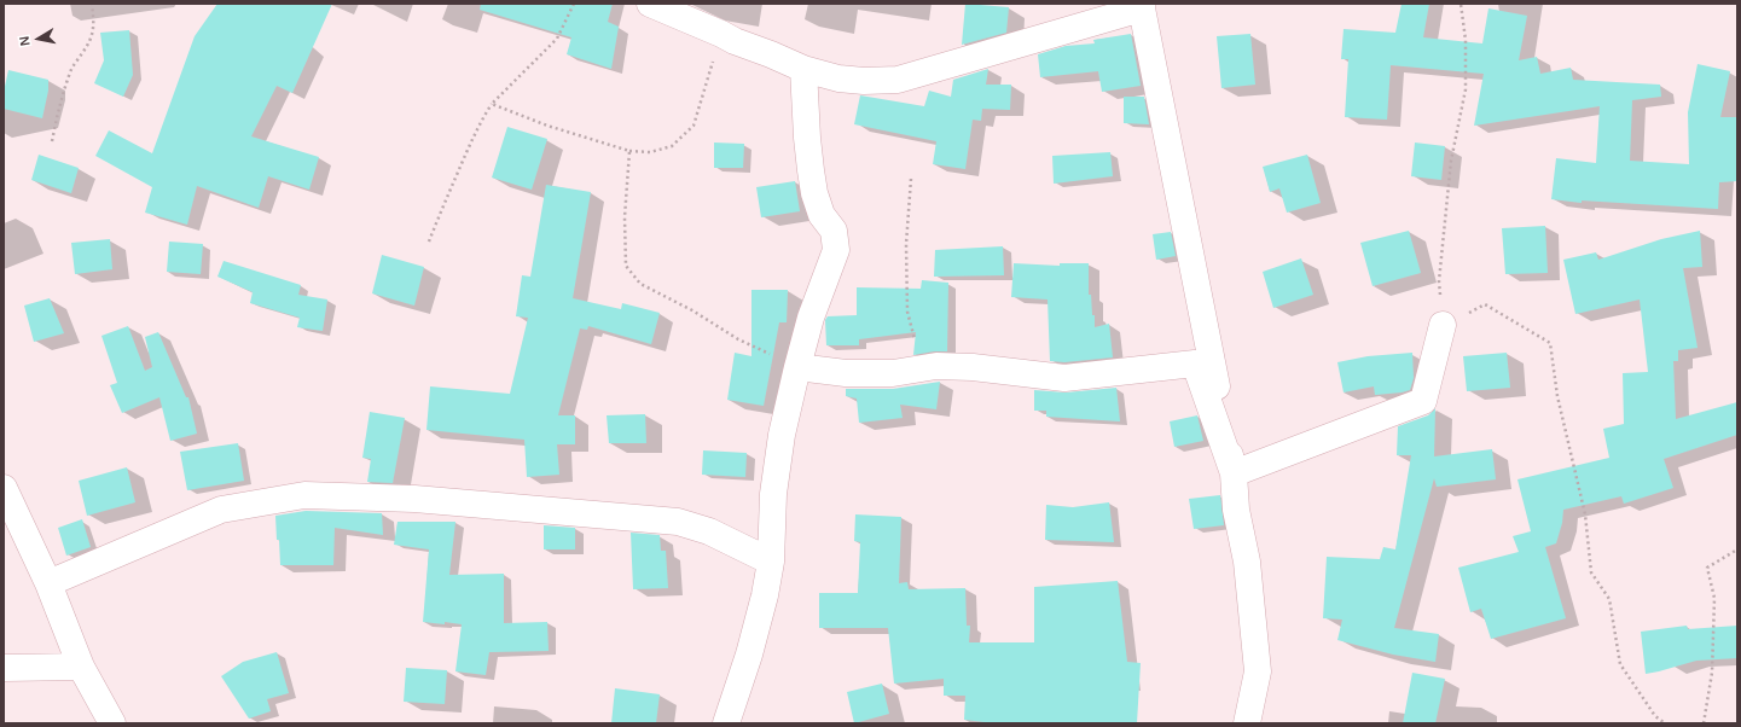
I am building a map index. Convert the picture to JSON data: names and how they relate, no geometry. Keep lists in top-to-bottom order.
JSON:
{
  "north": "left"
}
